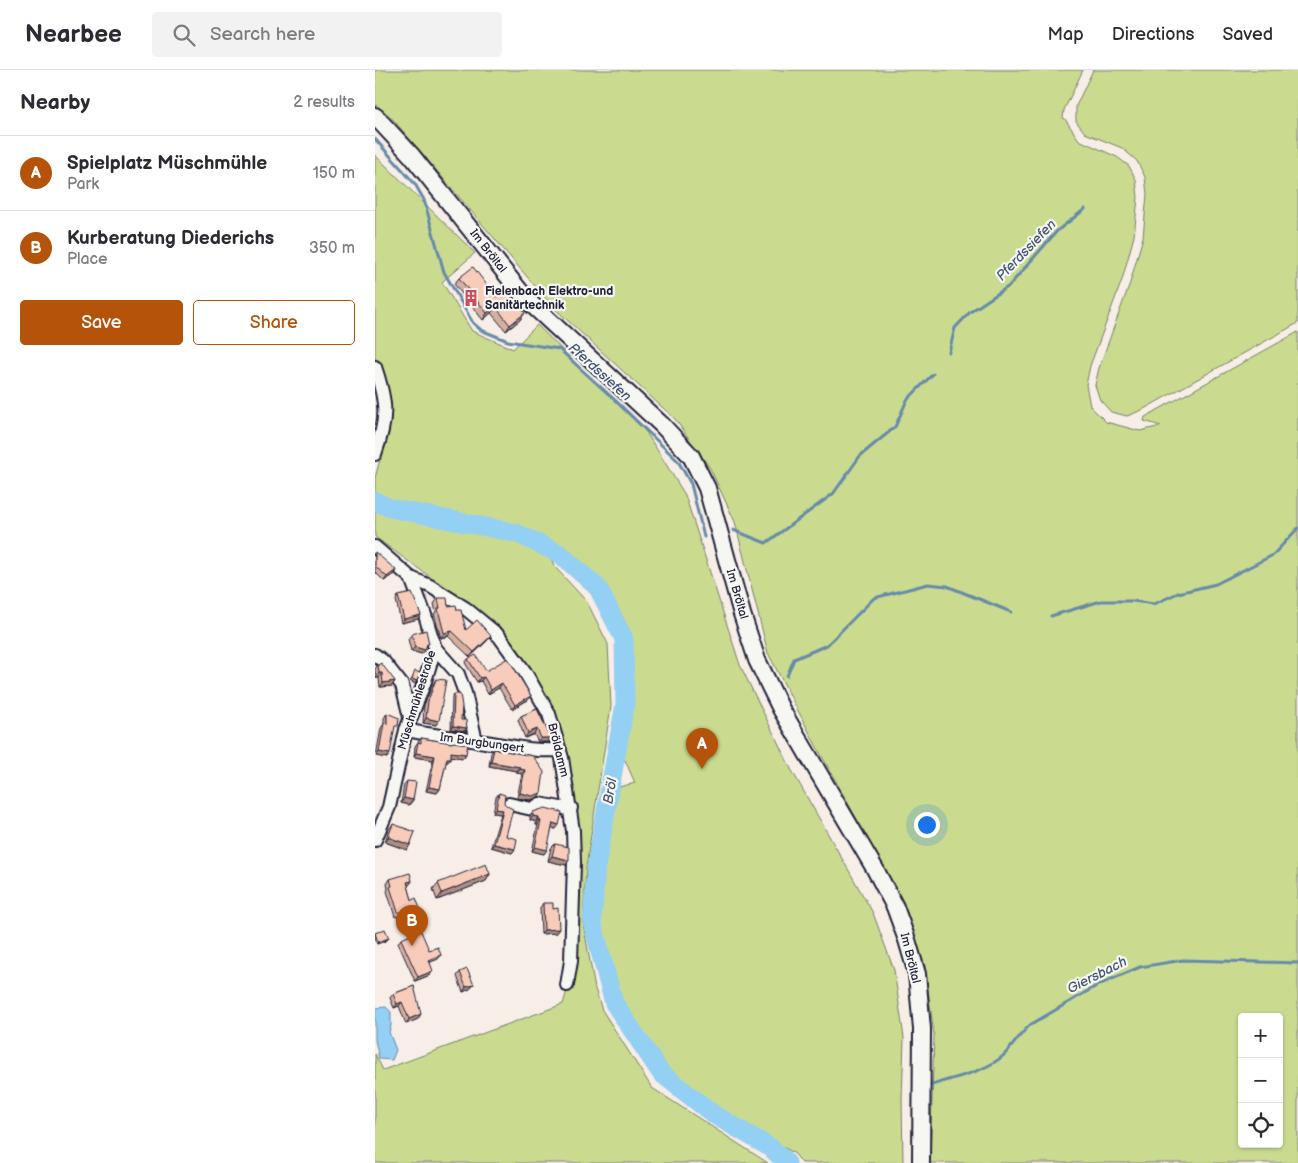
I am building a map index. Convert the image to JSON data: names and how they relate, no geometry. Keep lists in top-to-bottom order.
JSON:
{
  "streets": {
    "main road": ["Im Bröltal"],
    "street": ["Müschmühlestraße", "Im Burgbungert", "Bröldamm"]
  },
  "crossings": [
    ["Müschmühlestraße", "Im Burgbungert"],
    ["Müschmühlestraße", "Bröldamm"],
    ["Im Burgbungert", "Bröldamm"]
  ],
  "water": ["Pferdssiefen", "Bröl", "Giersbach"],
  "places": {
    "building": ["Fielenbach Elektro-und Sanitärtechnik"]
  },
  "page": {
    "header": "Nearbee",
    "search": "Search here",
    "nav": ["Map", "Directions", "Saved"],
    "heading": ["Nearby", "2 results"],
    "list": [
      {
        "mark": "A",
        "name": "Spielplatz Müschmühle",
        "note": "Park",
        "value": "150 m"
      },
      {
        "mark": "B",
        "name": "Kurberatung Diederichs",
        "note": "Place",
        "value": "350 m"
      }
    ],
    "buttons": ["Save", "Share"],
    "pins": ["A", "B"],
    "map_buttons": ["+", "−"]
  }
}
